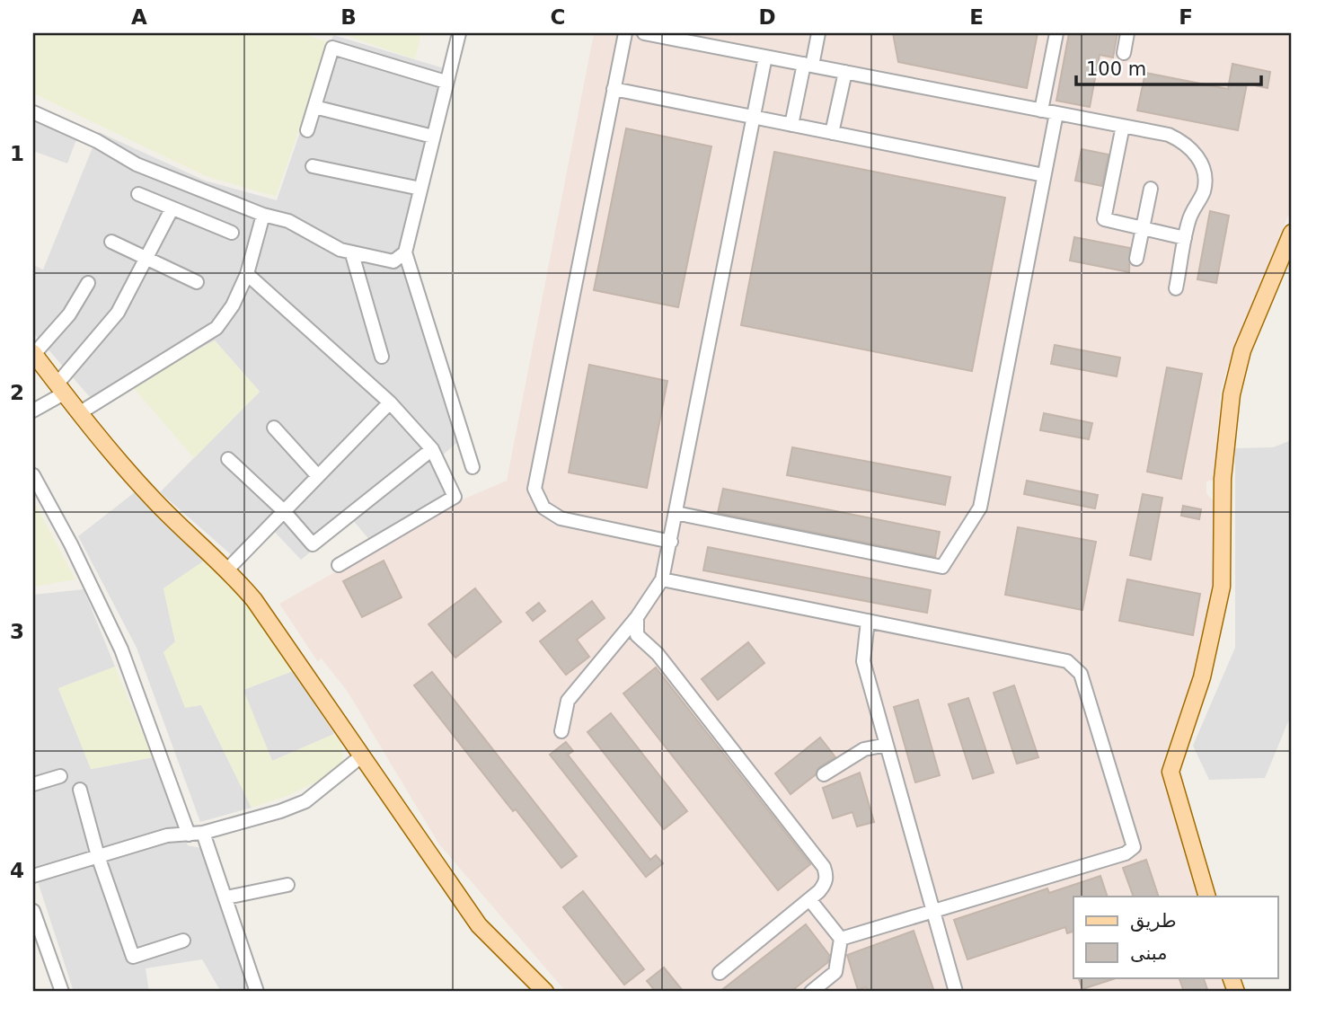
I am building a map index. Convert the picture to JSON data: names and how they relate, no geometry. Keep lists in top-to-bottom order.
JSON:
{
  "legend": ["طريق", "مبنى"],
  "scale_bar": "100 m",
  "grid": {
    "columns": [
      "A",
      "B",
      "C",
      "D",
      "E",
      "F"
    ],
    "rows": [
      "1",
      "2",
      "3",
      "4"
    ]
  }
}
